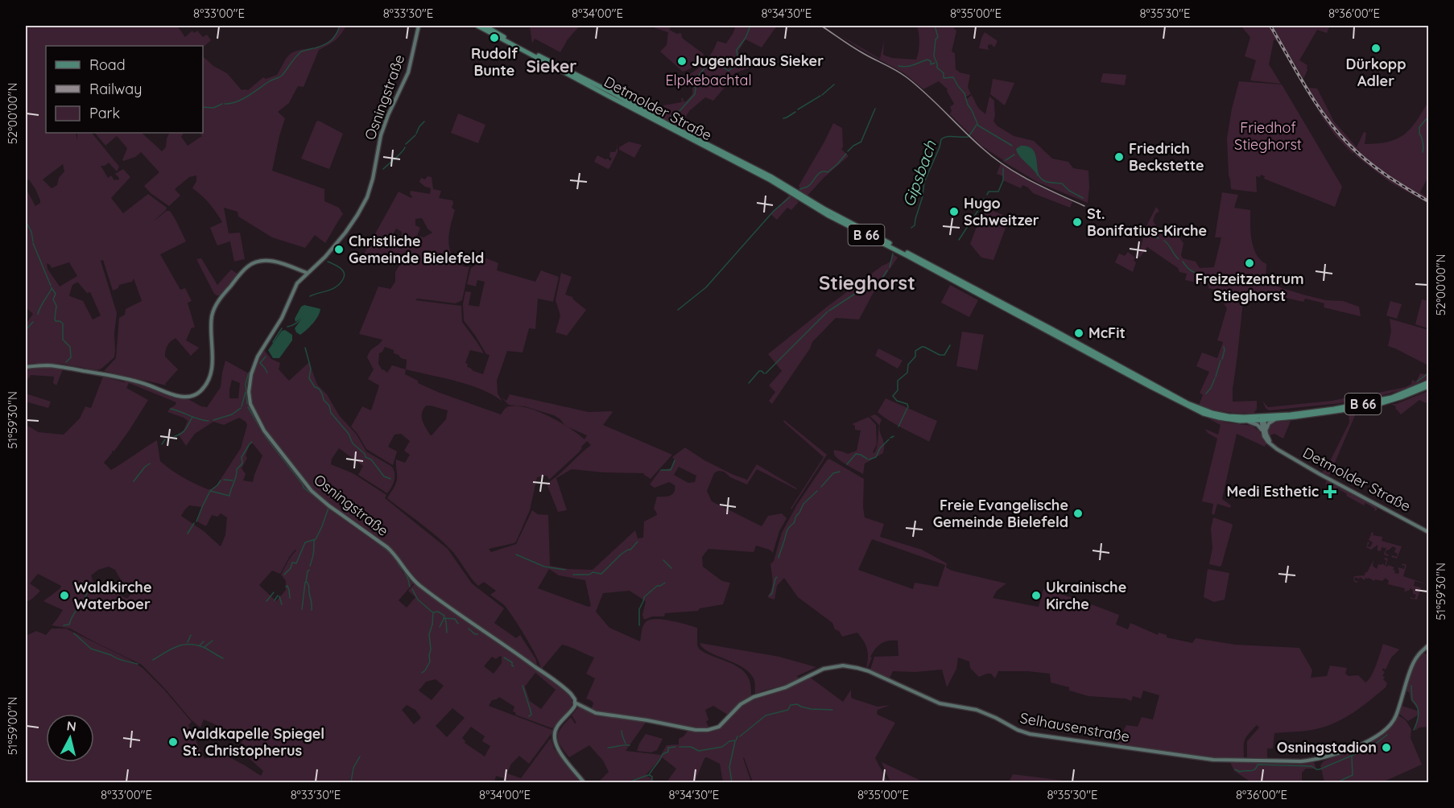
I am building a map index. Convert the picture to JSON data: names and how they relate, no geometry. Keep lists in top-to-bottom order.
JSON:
{
  "streets": {
    "main road": ["Detmolder Straße", "B 66"],
    "street": ["Osningstraße", "Selhausenstraße"]
  },
  "crossings": [
    ["Osningstraße", "Selhausenstraße"],
    ["Detmolder Straße", "B 66"]
  ],
  "districts": ["Sieker", "Stieghorst"],
  "water": ["Gipsbach"],
  "parks": ["Elpkebachtal", "Friedhof Stieghorst"],
  "places": {
    "other": [
      "Rudolf Bunte",
      "Dürkopp Adler",
      "Jugendhaus Sieker",
      "Friedrich Beckstette",
      "Hugo Schweitzer",
      "St. Bonifatius-Kirche",
      "Christliche Gemeinde Bielefeld",
      "Freizeitzentrum Stieghorst",
      "McFit",
      "Freie Evangelische Gemeinde Bielefeld",
      "Waldkirche Waterboer",
      "Ukrainische Kirche",
      "Waldkapelle Spiegel St. Christopherus",
      "Osningstadion"
    ],
    "health": ["Medi Esthetic"]
  },
  "legend": ["Road", "Railway", "Park"],
  "north": "top",
  "coordinates": [
    "8°33'00\"E",
    "8°33'30\"E",
    "8°34'00\"E",
    "8°34'30\"E",
    "8°35'00\"E",
    "8°35'30\"E",
    "8°36'00\"E",
    "52°00'00\"N",
    "51°59'30\"N",
    "51°59'00\"N"
  ]
}
